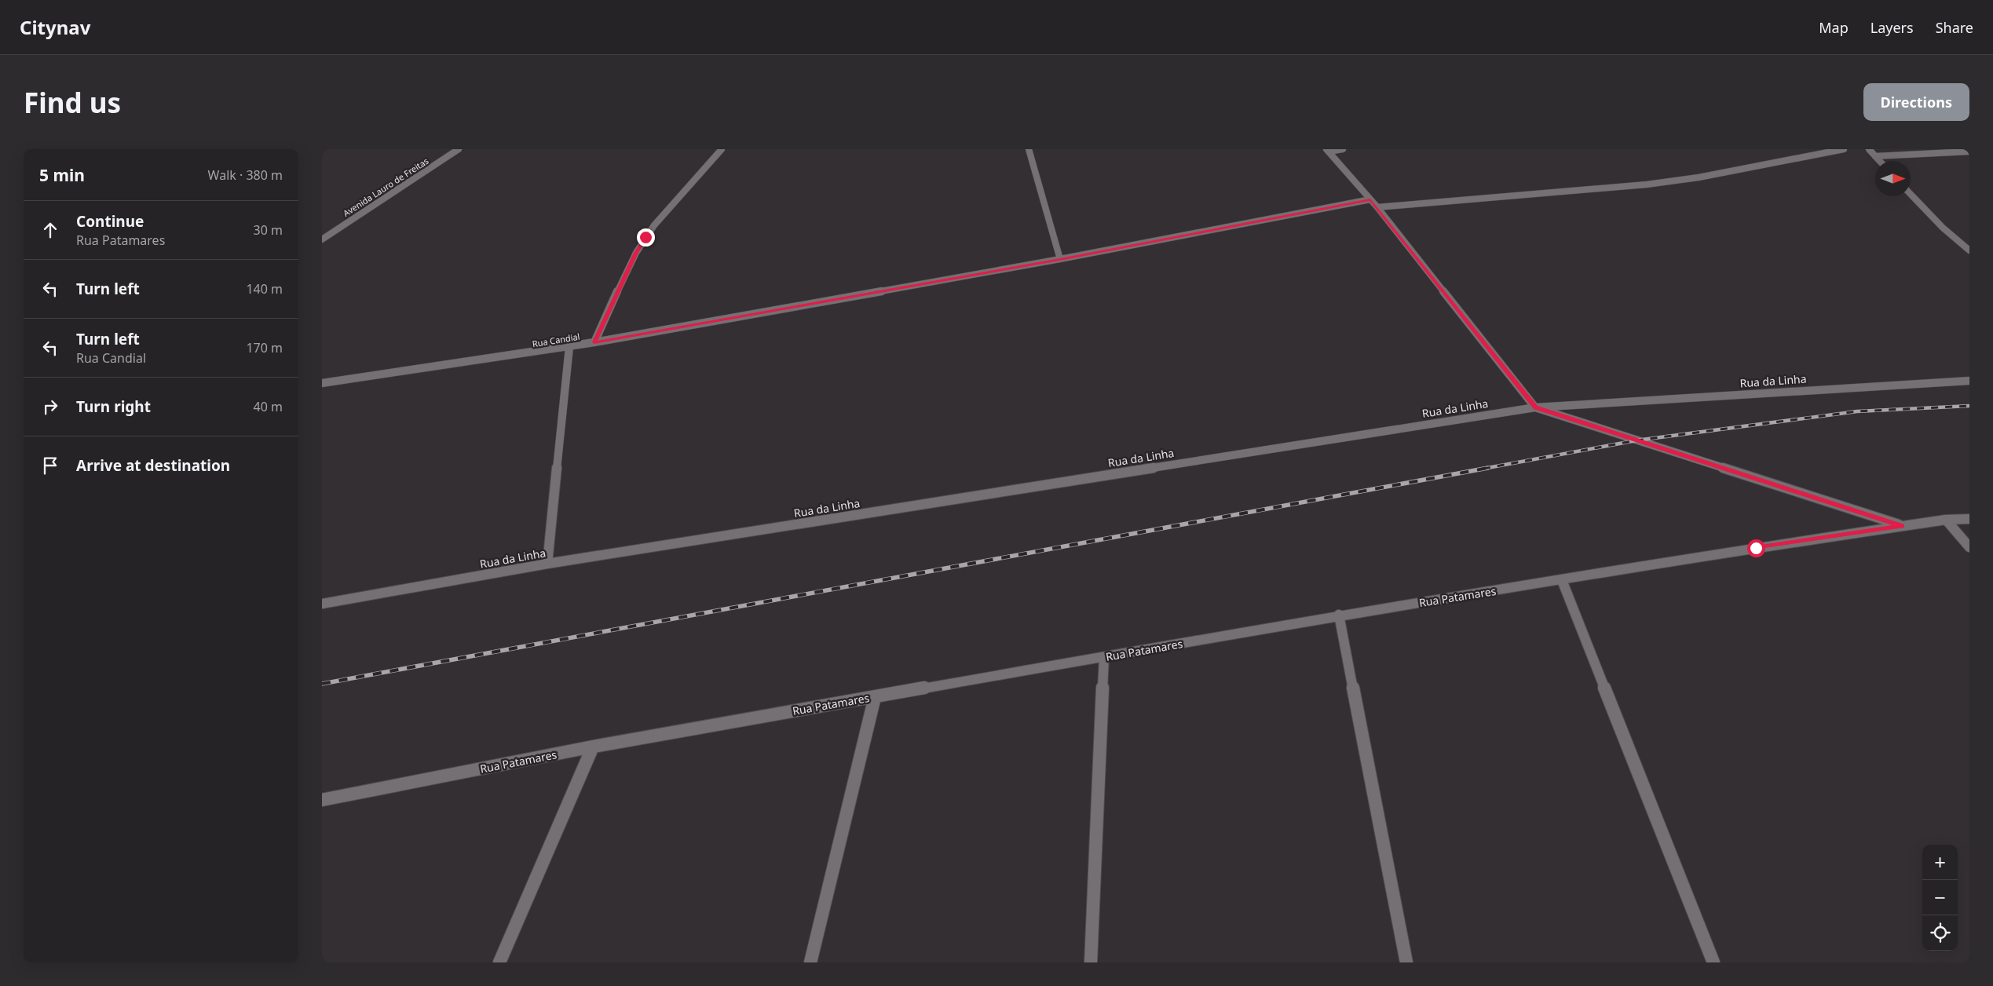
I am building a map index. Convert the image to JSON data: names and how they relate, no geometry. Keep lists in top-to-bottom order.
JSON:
{
  "streets": {
    "street": [
      "Avenida Lauro de Freitas",
      "Rua Candial",
      "Rua da Linha",
      "Rua Patamares"
    ]
  },
  "north": "right",
  "page": {
    "header": "Citynav",
    "nav": ["Map", "Layers", "Share"],
    "buttons": "Directions",
    "title": "Find us",
    "heading": ["5 min", "Walk · 380 m"],
    "list": [
      ["Continue", "Rua Patamares", "30 m"],
      ["Turn left", "140 m"],
      ["Turn left", "Rua Candial", "170 m"],
      ["Turn right", "40 m"],
      "Arrive at destination"
    ],
    "map_buttons": ["+", "−"]
  }
}
